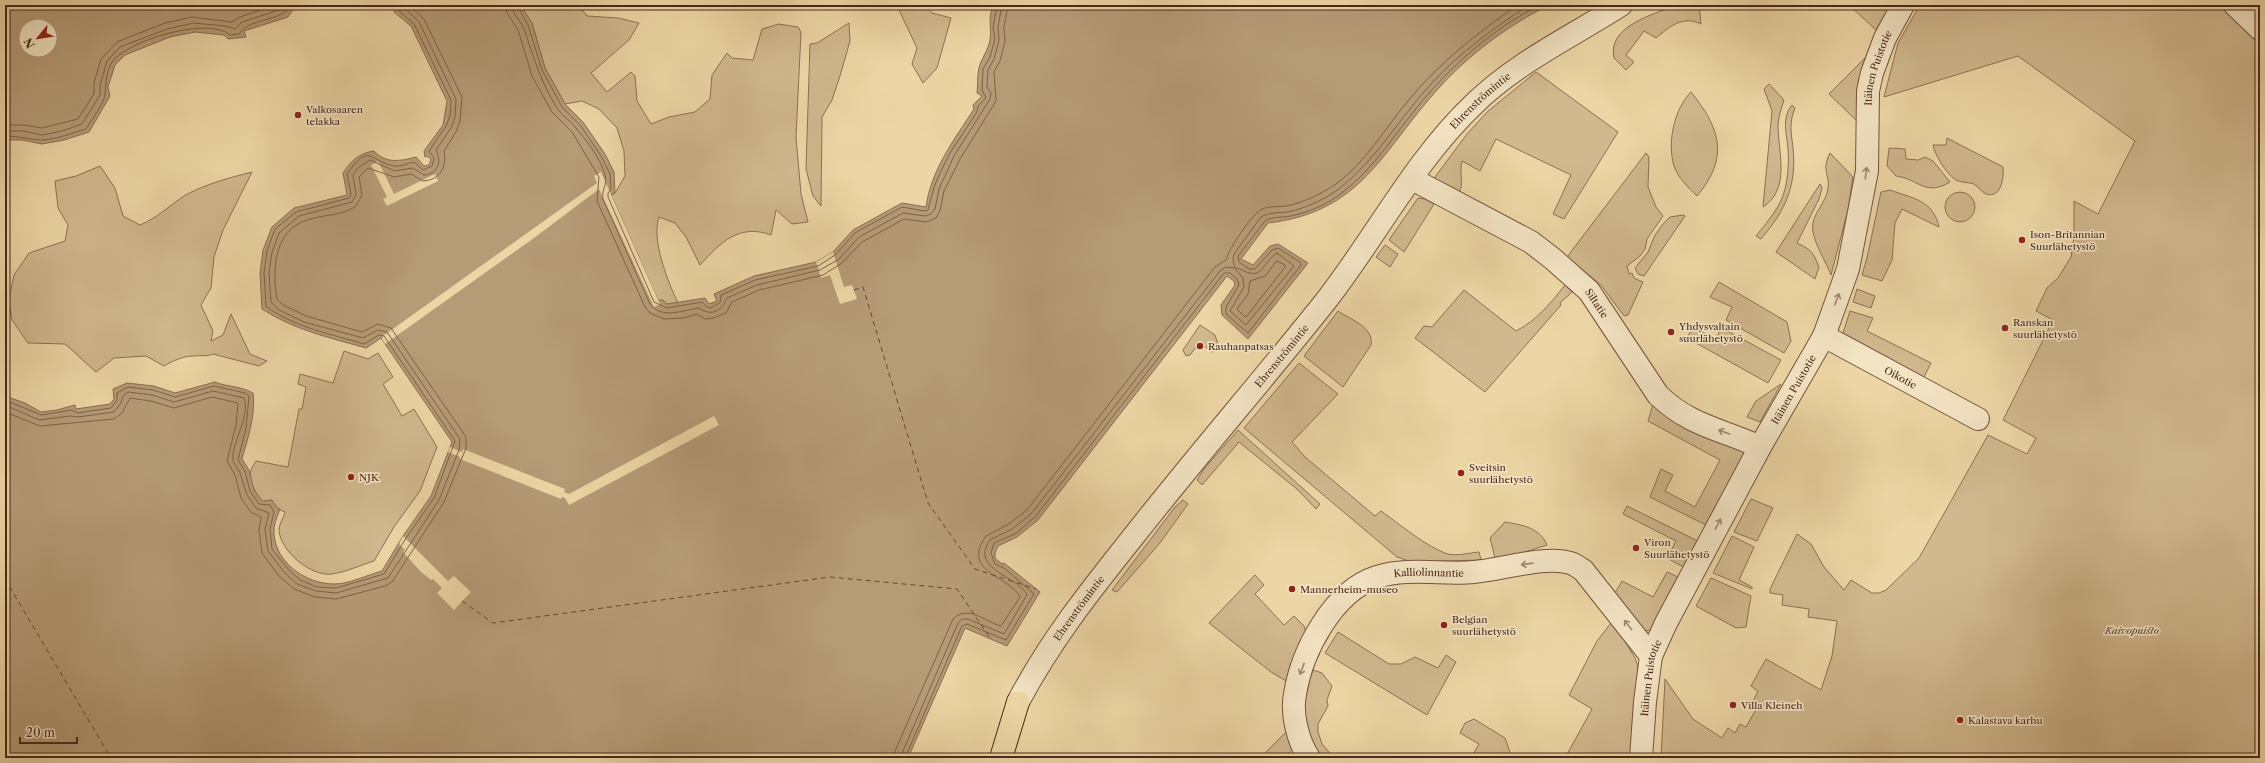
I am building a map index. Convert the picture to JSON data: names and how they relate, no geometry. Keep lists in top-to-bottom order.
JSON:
{
  "streets": {
    "main road": ["Ehrenströmintie"],
    "street": [
      "Itäinen Puistotie",
      "Siltatie",
      "Oikotie",
      "Kalliolinnantie"
    ]
  },
  "crossings": [
    ["Itäinen Puistotie", "Siltatie"],
    ["Itäinen Puistotie", "Oikotie"],
    ["Itäinen Puistotie", "Kalliolinnantie"],
    ["Ehrenströmintie", "Siltatie"]
  ],
  "one_way": ["Itäinen Puistotie", "Siltatie"],
  "parks": ["Kaivopuisto"],
  "places": [
    "Valkosaaren telakka",
    "Ison-Britannian Suurlähetystö",
    "Ranskan suurlähetystö",
    "Yhdysvaltain suurlähetystö",
    "Rauhanpatsas",
    "Sveitsin suurlähetystö",
    "NJK",
    "Viron Suurlähetystö",
    "Mannerheim-museo",
    "Belgian suurlähetystö",
    "Villa Kleineh",
    "Kalastava karhu"
  ],
  "scale_bar": "20 m",
  "north": "bottom left"
}
